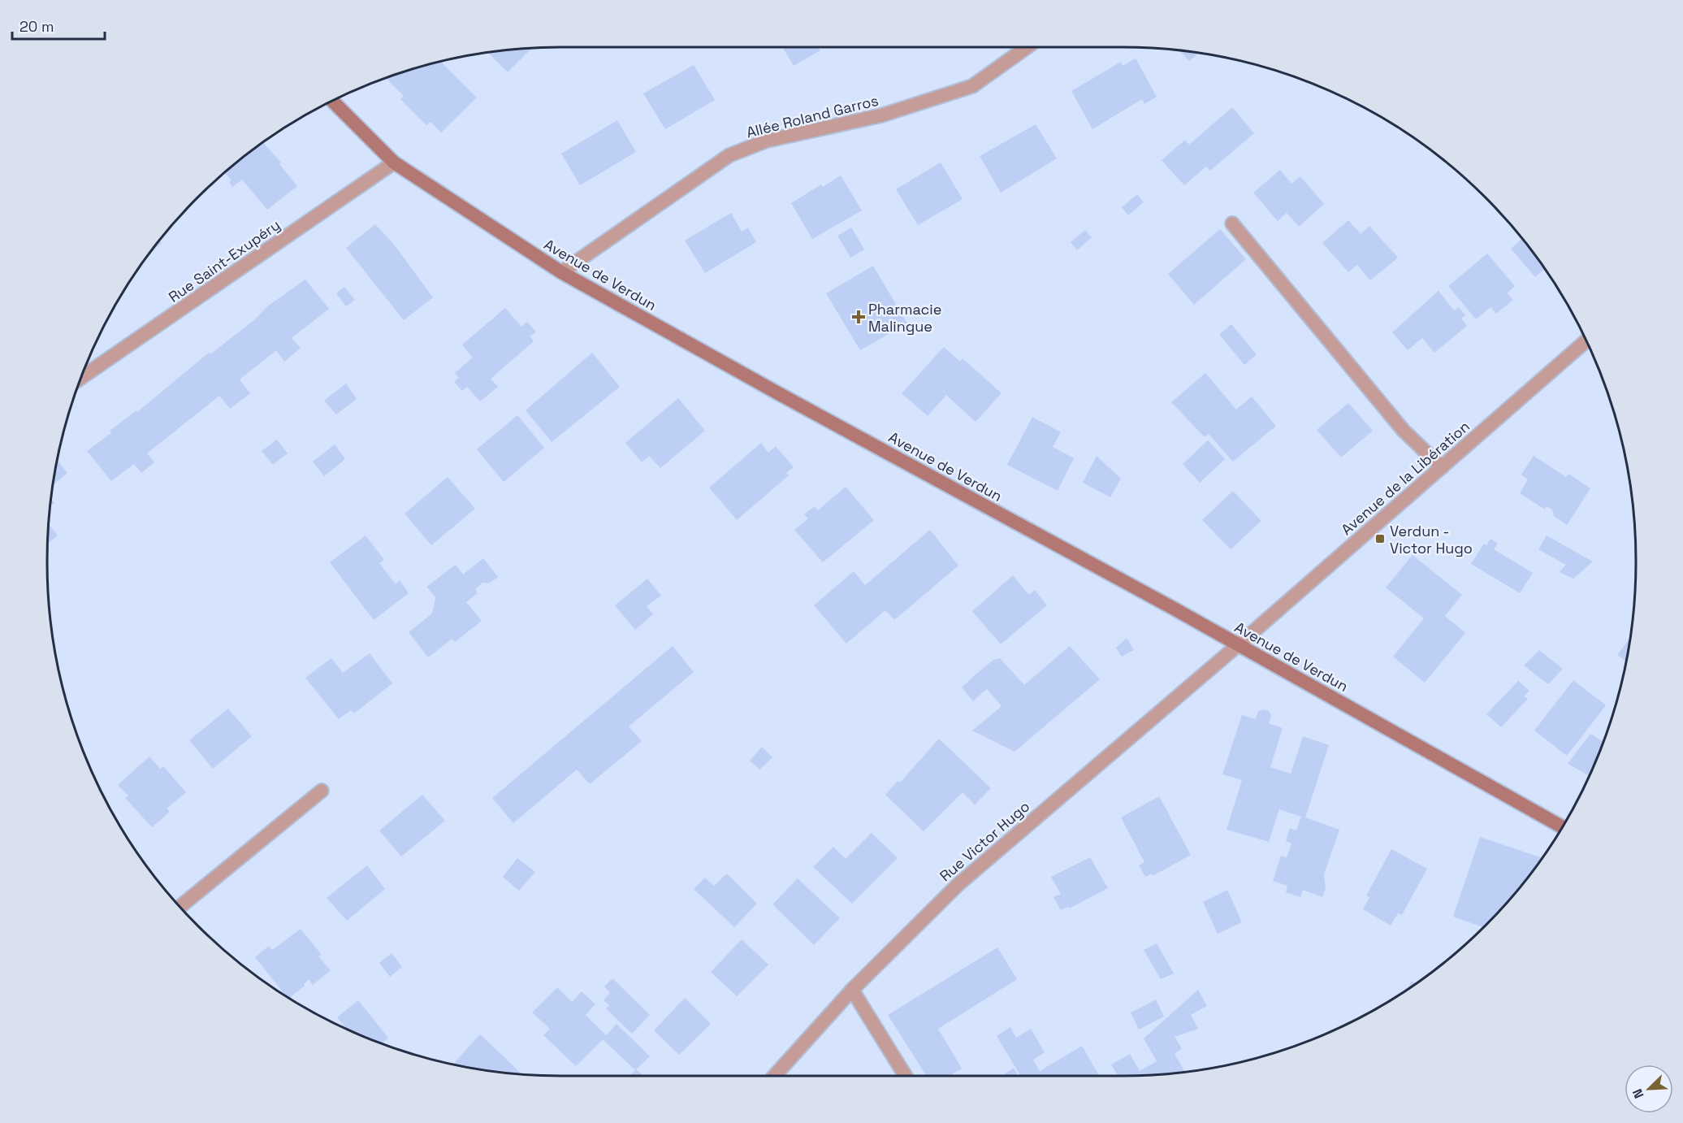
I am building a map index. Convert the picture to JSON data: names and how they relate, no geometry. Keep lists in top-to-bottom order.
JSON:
{
  "streets": {
    "main road": ["Avenue de Verdun"],
    "street": [
      "Allée Roland Garros",
      "Rue Saint-Exupéry",
      "Avenue de la Libération",
      "Rue Victor Hugo"
    ]
  },
  "crossings": [
    ["Allée Roland Garros", "Avenue de Verdun"],
    ["Rue Saint-Exupéry", "Avenue de Verdun"],
    ["Avenue de Verdun", "Avenue de la Libération"],
    ["Avenue de Verdun", "Rue Victor Hugo"],
    ["Avenue de la Libération", "Rue Victor Hugo"]
  ],
  "places": {
    "health": ["Pharmacie Malingue"],
    "transit": ["Verdun - Victor Hugo"]
  },
  "scale_bar": "20 m",
  "north": "bottom left"
}
